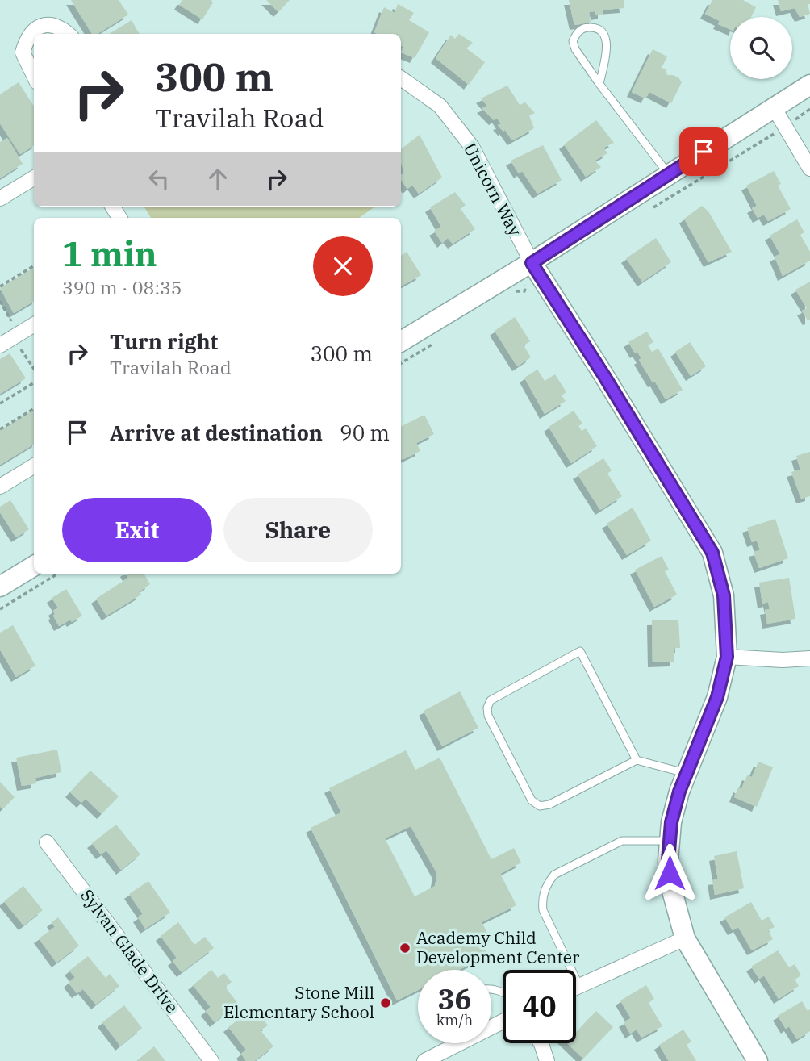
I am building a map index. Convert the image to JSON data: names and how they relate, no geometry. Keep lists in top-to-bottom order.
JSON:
{
  "streets": {
    "street": ["Unicorn Way", "Sylvan Glade Drive"]
  },
  "places": ["Academy Child Development Center", "Stone Mill Elementary School"],
  "page": {
    "turn": ["300 m", "Travilah Road"],
    "heading": ["1 min", "390 m · 08:35"],
    "list": [
      {
        "name": "Turn right",
        "note": "Travilah Road",
        "value": "300 m"
      },
      {
        "name": "Arrive at destination",
        "value": "90 m"
      }
    ],
    "buttons": ["Exit", "Share"],
    "speed": "36 km/h",
    "limit": "40"
  }
}
